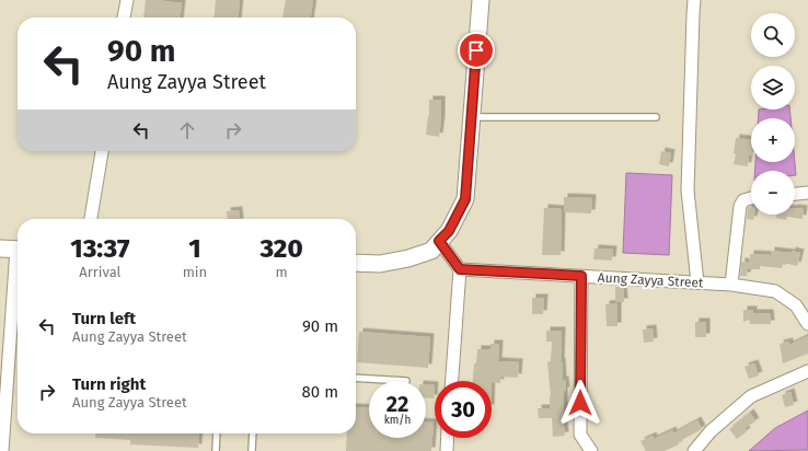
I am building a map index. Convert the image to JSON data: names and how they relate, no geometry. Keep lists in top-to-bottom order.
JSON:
{
  "streets": {
    "street": ["Aung Zayya Street"]
  },
  "page": {
    "map_buttons": ["+", "−"],
    "turn": ["90 m", "Aung Zayya Street"],
    "eta": [
      "13:37",
      "Arrival",
      "1",
      "min",
      "320",
      "m"
    ],
    "list": [
      {
        "name": "Turn left",
        "note": "Aung Zayya Street",
        "value": "90 m"
      },
      {
        "name": "Turn right",
        "note": "Aung Zayya Street",
        "value": "80 m"
      }
    ],
    "speed": "22 km/h",
    "limit": "30"
  }
}
